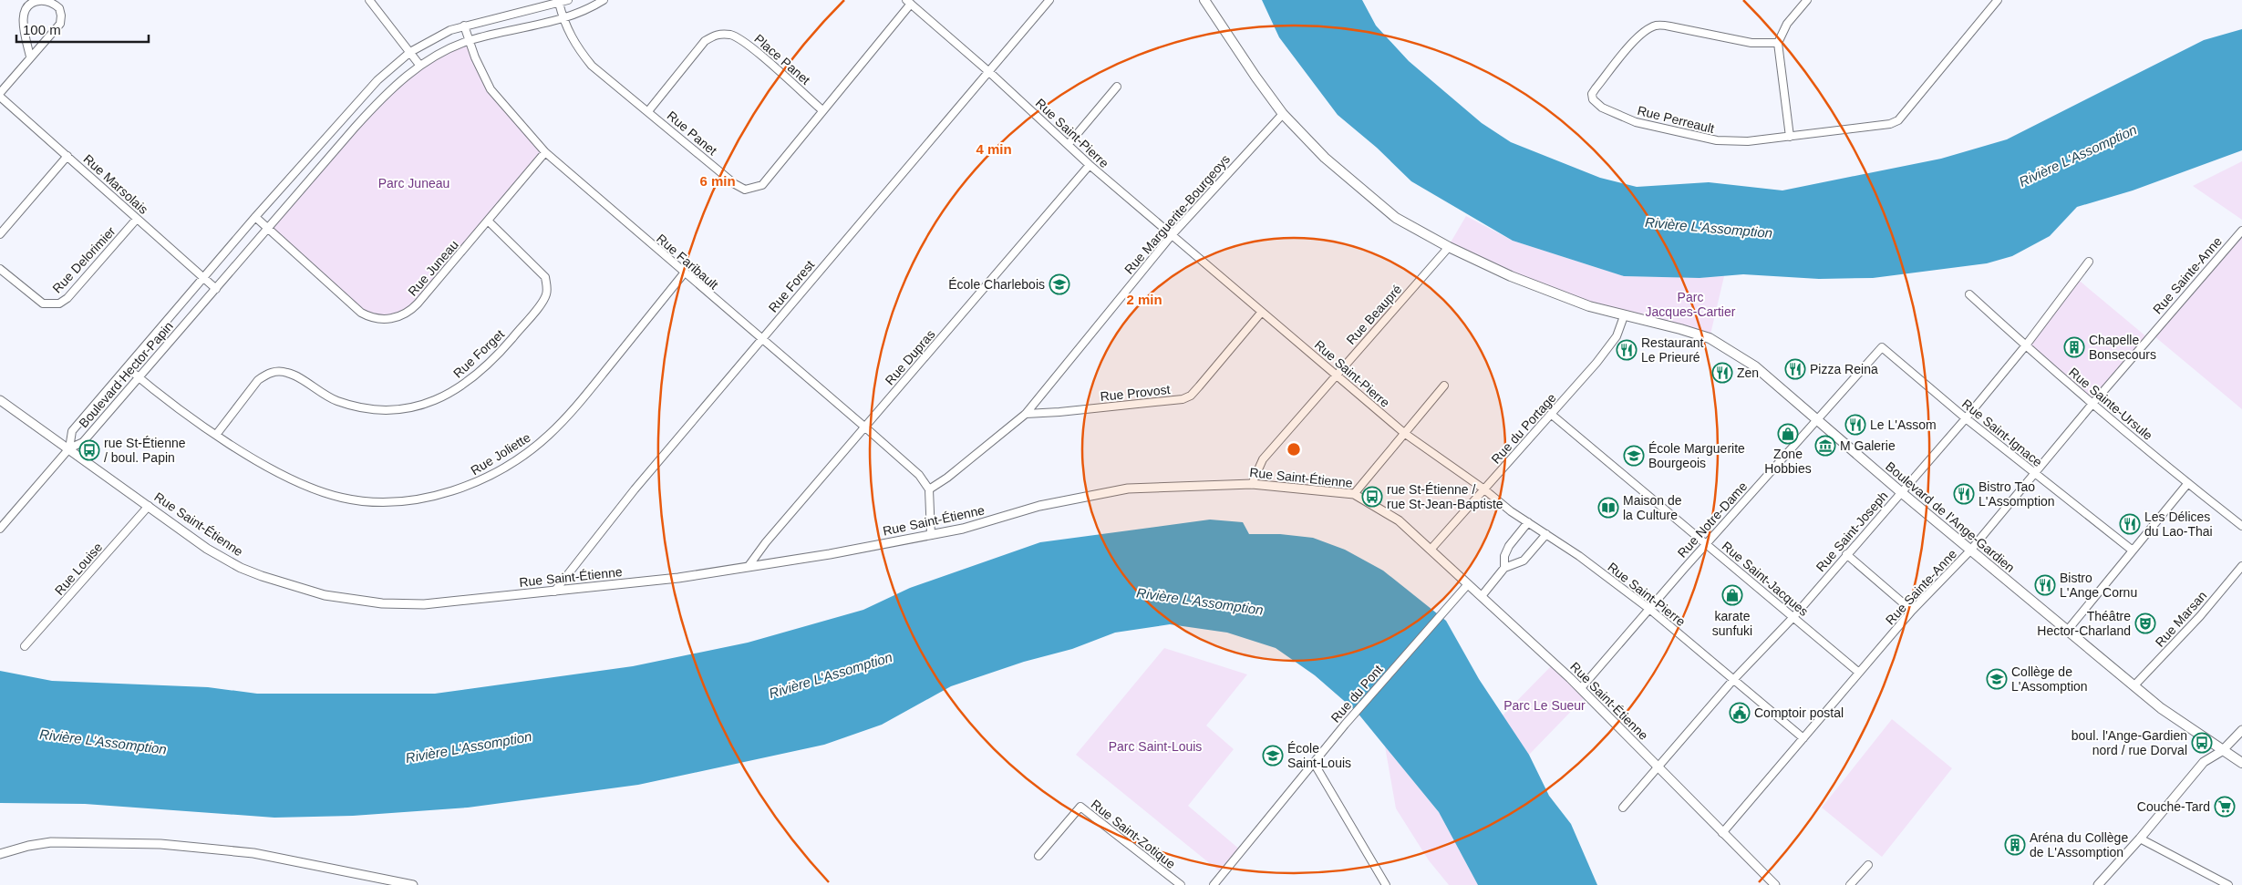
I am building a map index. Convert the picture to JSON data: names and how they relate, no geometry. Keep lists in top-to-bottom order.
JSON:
{
  "streets": {
    "main road": ["Boulevard de l'Ange-Gardien"],
    "street": [
      "Place Panet",
      "Rue Perreault",
      "Rue Panet",
      "Rue Saint-Pierre",
      "Rue Marsolais",
      "Rue Marguerite-Bourgeoys",
      "Rue Delorimier",
      "Rue Faribault",
      "Rue Juneau",
      "Rue Sainte-Anne",
      "Rue Forest",
      "Rue Beaupré",
      "Rue Forget",
      "Rue Dupras",
      "Boulevard Hector-Papin",
      "Rue Provost",
      "Rue Sainte-Ursule",
      "Rue du Portage",
      "Rue Saint-Ignace",
      "Rue Joliette",
      "Rue Saint-Étienne",
      "Rue Notre-Dame",
      "Rue Saint-Joseph",
      "Rue Louise",
      "Rue Saint-Jacques",
      "Rue Marsan",
      "Rue du Pont",
      "Rue Saint-Zotique"
    ]
  },
  "crossings": [
    ["Place Panet", "Rue Panet"],
    ["Rue Panet", "Rue Saint-Pierre"],
    ["Rue Panet", "Boulevard Hector-Papin"],
    ["Rue Saint-Pierre", "Rue Marguerite-Bourgeoys"],
    ["Rue Saint-Pierre", "Rue Sainte-Anne"],
    ["Rue Saint-Pierre", "Rue Forest"],
    ["Rue Saint-Pierre", "Rue Beaupré"],
    ["Rue Saint-Pierre", "Rue Dupras"],
    ["Rue Saint-Pierre", "Rue Provost"],
    ["Rue Saint-Pierre", "Rue du Portage"],
    ["Rue Saint-Pierre", "Rue Notre-Dame"],
    ["Rue Saint-Pierre", "Rue Saint-Joseph"],
    ["Rue Marsolais", "Rue Delorimier"],
    ["Rue Marsolais", "Boulevard Hector-Papin"],
    ["Rue Marguerite-Bourgeoys", "Rue Faribault"],
    ["Rue Marguerite-Bourgeoys", "Rue Provost"],
    ["Rue Marguerite-Bourgeoys", "Boulevard de l'Ange-Gardien"],
    ["Rue Faribault", "Rue Juneau"],
    ["Rue Faribault", "Rue Forest"],
    ["Rue Faribault", "Rue Dupras"],
    ["Rue Faribault", "Boulevard Hector-Papin"],
    ["Rue Faribault", "Rue Joliette"],
    ["Rue Juneau", "Rue Forget"],
    ["Rue Juneau", "Boulevard Hector-Papin"],
    ["Rue Sainte-Anne", "Rue Sainte-Ursule"],
    ["Rue Sainte-Anne", "Rue Saint-Ignace"],
    ["Rue Sainte-Anne", "Rue Saint-Étienne"],
    ["Rue Sainte-Anne", "Boulevard de l'Ange-Gardien"],
    ["Rue Sainte-Anne", "Rue Saint-Jacques"],
    ["Rue Forest", "Rue Saint-Étienne"],
    ["Rue Beaupré", "Rue Saint-Étienne"],
    ["Rue Beaupré", "Boulevard de l'Ange-Gardien"],
    ["Rue Forget", "Rue Joliette"],
    ["Rue Dupras", "Rue Saint-Étienne"],
    ["Boulevard Hector-Papin", "Rue Joliette"],
    ["Boulevard Hector-Papin", "Rue Saint-Étienne"],
    ["Rue Sainte-Ursule", "Rue Saint-Joseph"],
    ["Rue du Portage", "Rue Saint-Étienne"],
    ["Rue du Portage", "Boulevard de l'Ange-Gardien"],
    ["Rue du Portage", "Rue Saint-Jacques"],
    ["Rue Saint-Ignace", "Rue Notre-Dame"],
    ["Rue Saint-Ignace", "Rue Saint-Joseph"],
    ["Rue Saint-Étienne", "Rue Notre-Dame"],
    ["Rue Saint-Étienne", "Rue Saint-Joseph"],
    ["Rue Saint-Étienne", "Rue Louise"],
    ["Rue Saint-Étienne", "Rue du Pont"],
    ["Boulevard de l'Ange-Gardien", "Rue Notre-Dame"],
    ["Boulevard de l'Ange-Gardien", "Rue Saint-Joseph"],
    ["Boulevard de l'Ange-Gardien", "Rue Marsan"],
    ["Rue Notre-Dame", "Rue Saint-Jacques"],
    ["Rue Saint-Joseph", "Rue Saint-Jacques"]
  ],
  "water": ["Rivière L'Assomption"],
  "parks": [
    "Parc Juneau",
    "Parc Jacques-Cartier",
    "Parc Le Sueur",
    "Parc Saint-Louis"
  ],
  "places": {
    "school or university": [
      "École Charlebois",
      "École Marguerite Bourgeois",
      "Collège de L'Assomption",
      "École Saint-Louis"
    ],
    "building": ["Chapelle Bonsecours", "Aréna du Collège de L'Assomption"],
    "restaurant": [
      "Restaurant Le Prieuré",
      "Pizza Reina",
      "Zen",
      "Le L'Assom",
      "Bistro Tao L'Assomption",
      "Les Délices du Lao-Thai",
      "Bistro L'Ange Cornu"
    ],
    "shop": ["Zone Hobbies", "karate sunfuki"],
    "museum": ["M Galerie"],
    "bus stop": ["rue St-Étienne / boul. Papin", "rue St-Étienne / rue St-Jean-Baptiste", "boul. l'Ange-Gardien nord / rue Dorval"],
    "library": ["Maison de la Culture"],
    "theatre": ["Théâtre Hector-Charland"],
    "public building": ["Comptoir postal"],
    "supermarket": ["Couche-Tard"]
  },
  "scale_bar": "100 m",
  "rings": ["4 min", "6 min", "2 min"]
}
